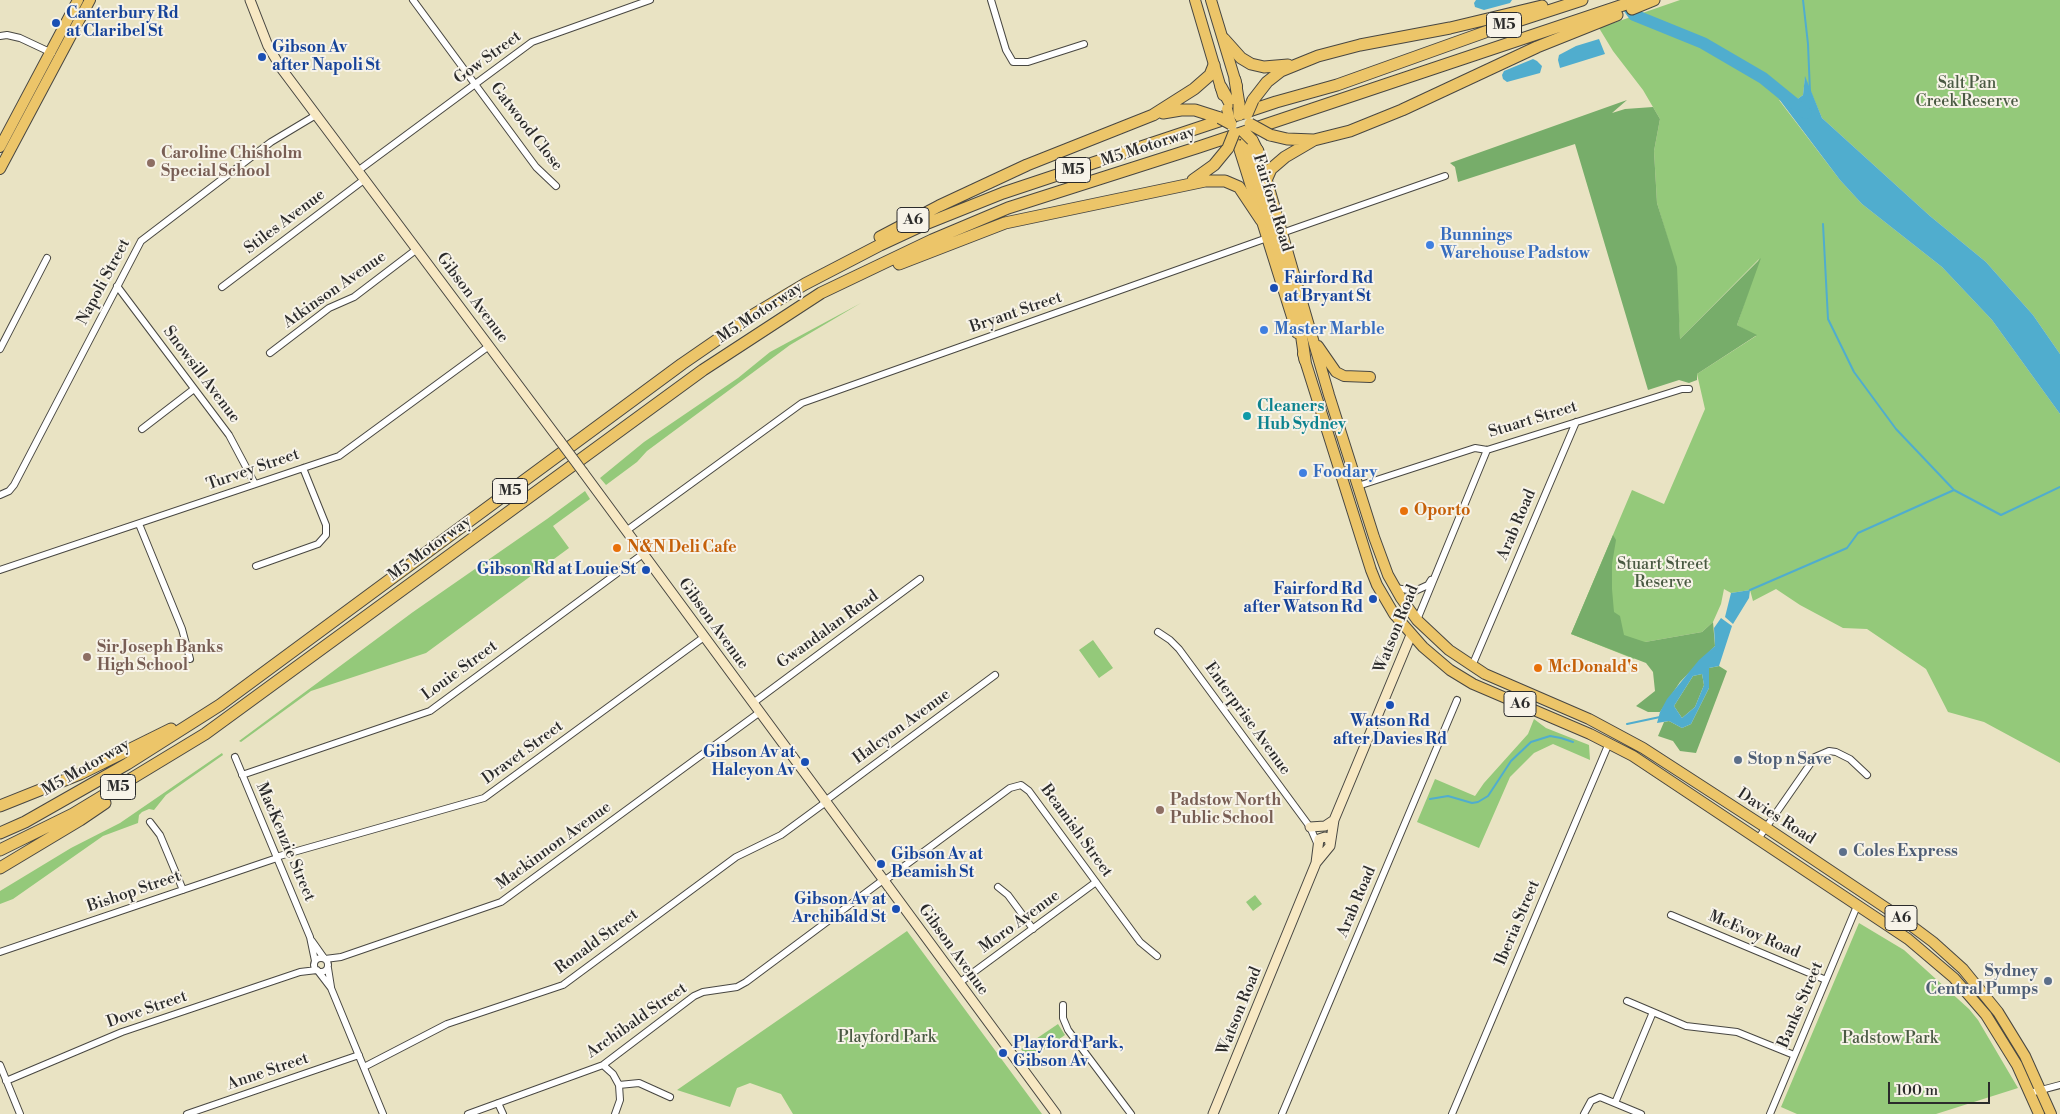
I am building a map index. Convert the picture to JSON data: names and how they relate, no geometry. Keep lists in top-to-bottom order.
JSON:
{
  "streets": {
    "highway": [
      "M5",
      "M5 Motorway",
      "Fairford Road",
      "A6",
      "Watson Road",
      "Davies Road"
    ],
    "main road": ["Gibson Avenue"],
    "street": [
      "Gow Street",
      "Gatwood Close",
      "Stiles Avenue",
      "Napoli Street",
      "Atkinson Avenue",
      "Bryant Street",
      "Snowsill Avenue",
      "Stuart Street",
      "Turvey Street",
      "Arab Road",
      "Gwandalan Road",
      "Louie Street",
      "Enterprise Avenue",
      "Halcyon Avenue",
      "Dravet Street",
      "Beamish Street",
      "MacKenzie Street",
      "Mackinnon Avenue",
      "Bishop Street",
      "Moro Avenue",
      "Iberia Street",
      "McEvoy Road",
      "Ronald Street",
      "Banks Street",
      "Dove Street",
      "Archibald Street",
      "Anne Street"
    ]
  },
  "crossings": [
    ["M5", "M5 Motorway"],
    ["M5", "Fairford Road"],
    ["M5", "A6"],
    ["Gow Street", "Gatwood Close"],
    ["Gow Street", "Gibson Avenue"],
    ["M5 Motorway", "A6"],
    ["Fairford Road", "A6"],
    ["Fairford Road", "Bryant Street"],
    ["Fairford Road", "Stuart Street"],
    ["Fairford Road", "Watson Road"],
    ["Fairford Road", "Davies Road"],
    ["A6", "Watson Road"],
    ["A6", "Davies Road"],
    ["Stiles Avenue", "Gibson Avenue"],
    ["Napoli Street", "Gibson Avenue"],
    ["Napoli Street", "Snowsill Avenue"],
    ["Atkinson Avenue", "Gibson Avenue"],
    ["Gibson Avenue", "Bryant Street"],
    ["Gibson Avenue", "Turvey Street"],
    ["Gibson Avenue", "Gwandalan Road"],
    ["Gibson Avenue", "Louie Street"],
    ["Gibson Avenue", "Halcyon Avenue"],
    ["Gibson Avenue", "Dravet Street"],
    ["Gibson Avenue", "Beamish Street"],
    ["Gibson Avenue", "Mackinnon Avenue"],
    ["Gibson Avenue", "Moro Avenue"],
    ["Gibson Avenue", "Ronald Street"],
    ["Gibson Avenue", "Archibald Street"],
    ["Snowsill Avenue", "Turvey Street"],
    ["Stuart Street", "Arab Road"],
    ["Stuart Street", "Watson Road"],
    ["Arab Road", "Davies Road"],
    ["Watson Road", "Enterprise Avenue"],
    ["Watson Road", "Davies Road"],
    ["Louie Street", "MacKenzie Street"],
    ["Halcyon Avenue", "Ronald Street"],
    ["Dravet Street", "MacKenzie Street"],
    ["Dravet Street", "Bishop Street"],
    ["Davies Road", "Iberia Street"],
    ["Davies Road", "Banks Street"],
    ["Beamish Street", "Moro Avenue"],
    ["Beamish Street", "Archibald Street"],
    ["MacKenzie Street", "Mackinnon Avenue"],
    ["MacKenzie Street", "Bishop Street"],
    ["MacKenzie Street", "Dove Street"],
    ["Mackinnon Avenue", "Dove Street"],
    ["McEvoy Road", "Banks Street"]
  ],
  "parks": [
    "Salt Pan Creek Reserve",
    "Stuart Street Reserve",
    "Playford Park",
    "Padstow Park"
  ],
  "places": [
    "Canterbury Rd at Claribel St",
    "Gibson Av after Napoli St",
    "Caroline Chisholm Special School",
    "Bunnings Warehouse Padstow",
    "Fairford Rd at Bryant St",
    "Master Marble",
    "Cleaners Hub Sydney",
    "Foodary",
    "Oporto",
    "N&N Deli Cafe",
    "Gibson Rd at Louie St",
    "Fairford Rd after Watson Rd",
    "Sir Joseph Banks High School",
    "McDonald's",
    "Watson Rd after Davies Rd",
    "Stop n Save",
    "Gibson Av at Halcyon Av",
    "Padstow North Public School",
    "Coles Express",
    "Gibson Av at Beamish St",
    "Gibson Av at Archibald St",
    "Sydney Central Pumps",
    "Playford Park, Gibson Av"
  ],
  "scale_bar": "100 m"
}
